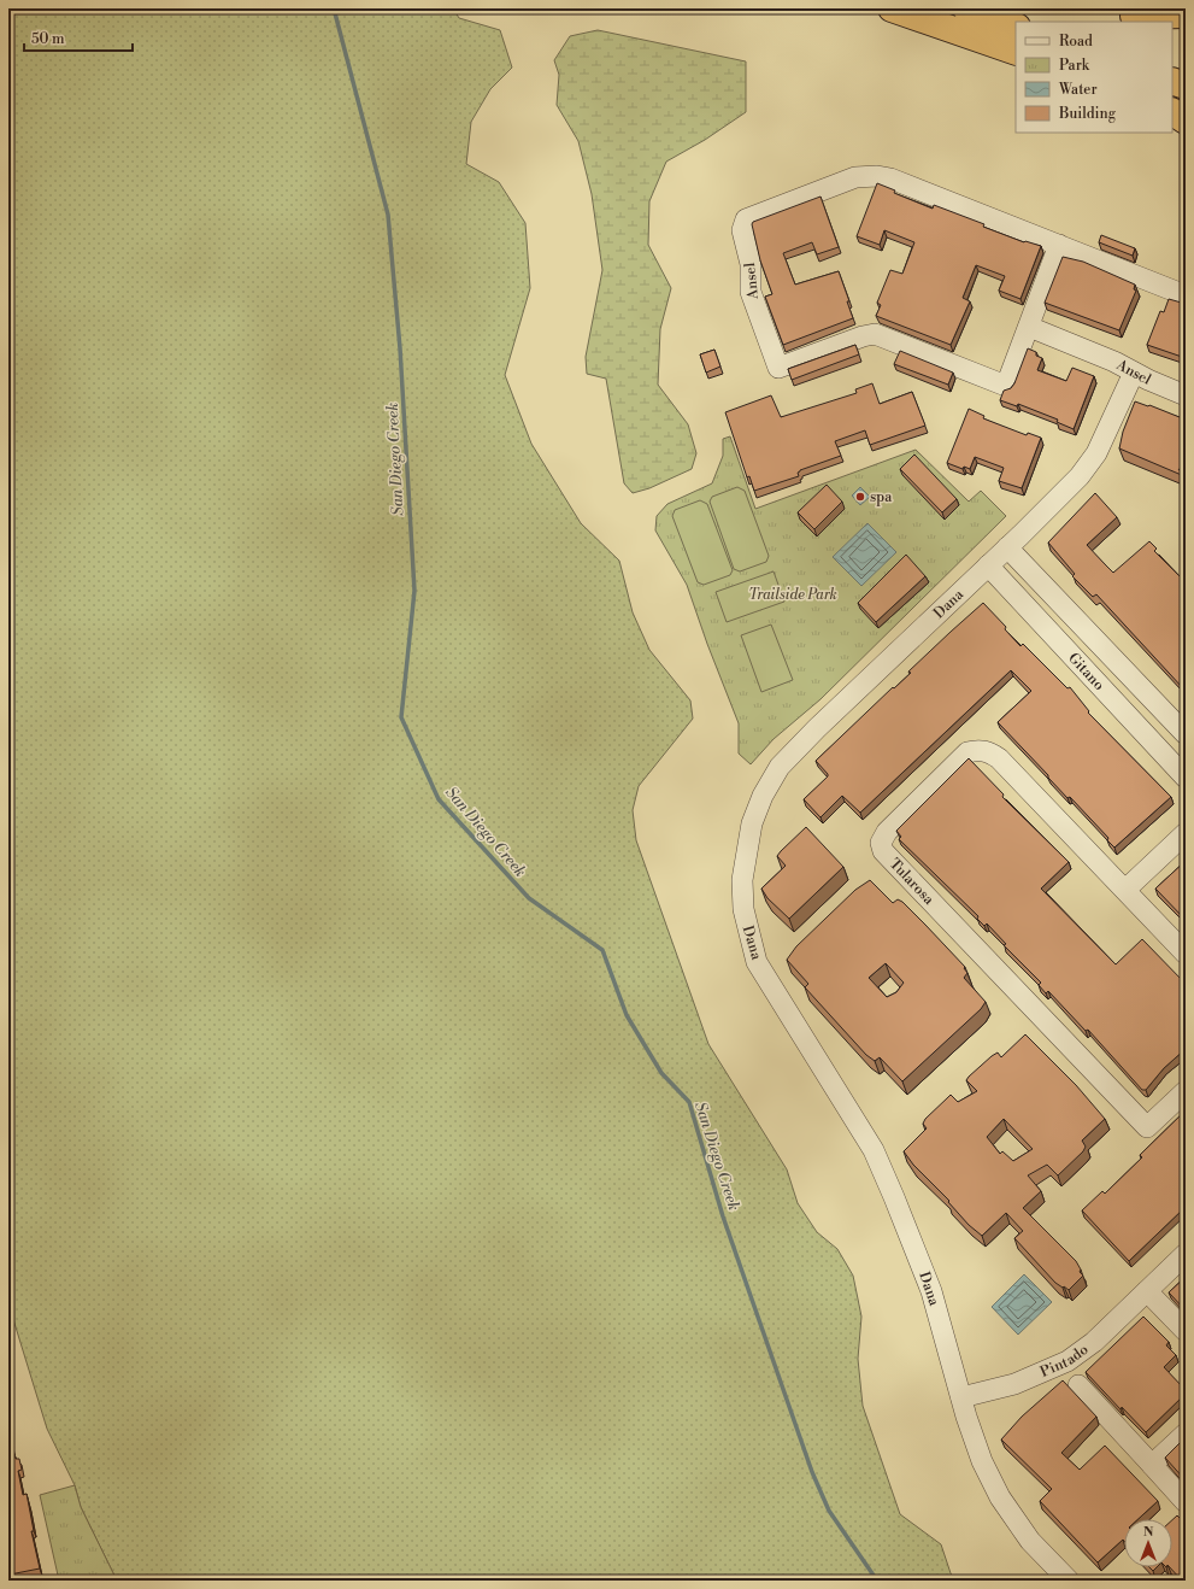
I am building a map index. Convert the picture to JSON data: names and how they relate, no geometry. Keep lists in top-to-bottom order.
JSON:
{
  "streets": {
    "street": [
      "Ansel",
      "Dana",
      "Gitano",
      "Tularosa",
      "Pintado"
    ]
  },
  "crossings": [
    ["Ansel", "Dana"],
    ["Dana", "Gitano"],
    ["Dana", "Pintado"]
  ],
  "water": ["San Diego Creek"],
  "parks": ["Trailside Park"],
  "places": ["spa"],
  "legend": [
    "Road",
    "Park",
    "Water",
    "Building"
  ],
  "scale_bar": "50 m",
  "north": "top"
}
